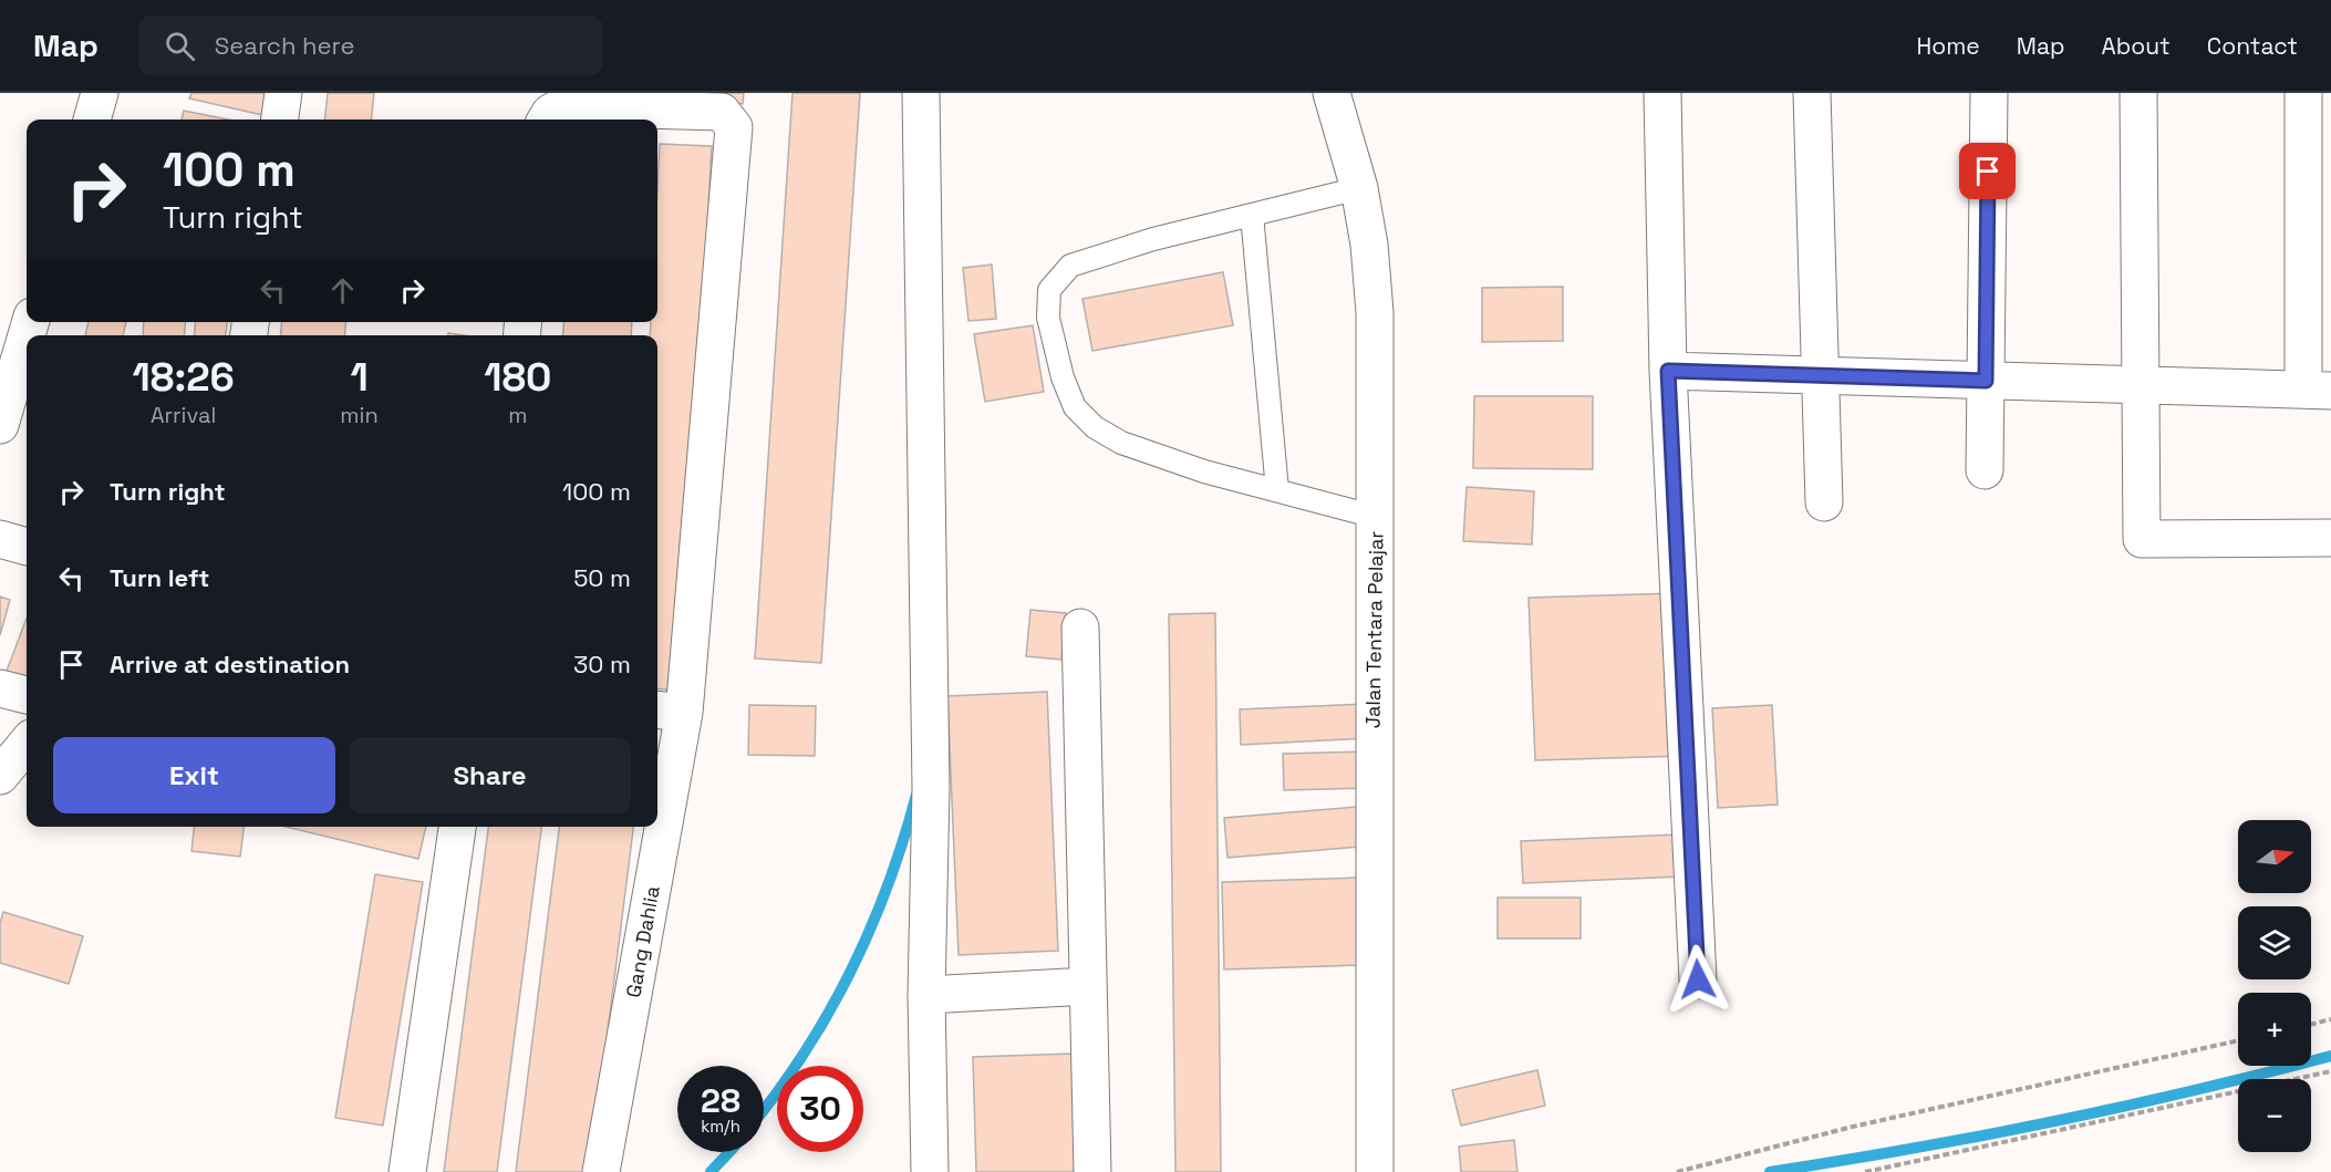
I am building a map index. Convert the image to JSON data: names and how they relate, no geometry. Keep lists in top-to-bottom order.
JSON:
{
  "streets": {
    "main road": ["Jalan Tentara Pelajar", "Gang Dahlia"]
  },
  "north": "right",
  "page": {
    "header": "Map",
    "search": "Search here",
    "nav": [
      "Home",
      "Map",
      "About",
      "Contact"
    ],
    "turn": ["100 m", "Turn right"],
    "eta": [
      "18:26",
      "Arrival",
      "1",
      "min",
      "180",
      "m"
    ],
    "list": [
      {
        "name": "Turn right",
        "value": "100 m"
      },
      {
        "name": "Turn left",
        "value": "50 m"
      },
      {
        "name": "Arrive at destination",
        "value": "30 m"
      }
    ],
    "buttons": ["Exit", "Share"],
    "map_buttons": ["+", "−"],
    "speed": "28 km/h",
    "limit": "30"
  }
}
